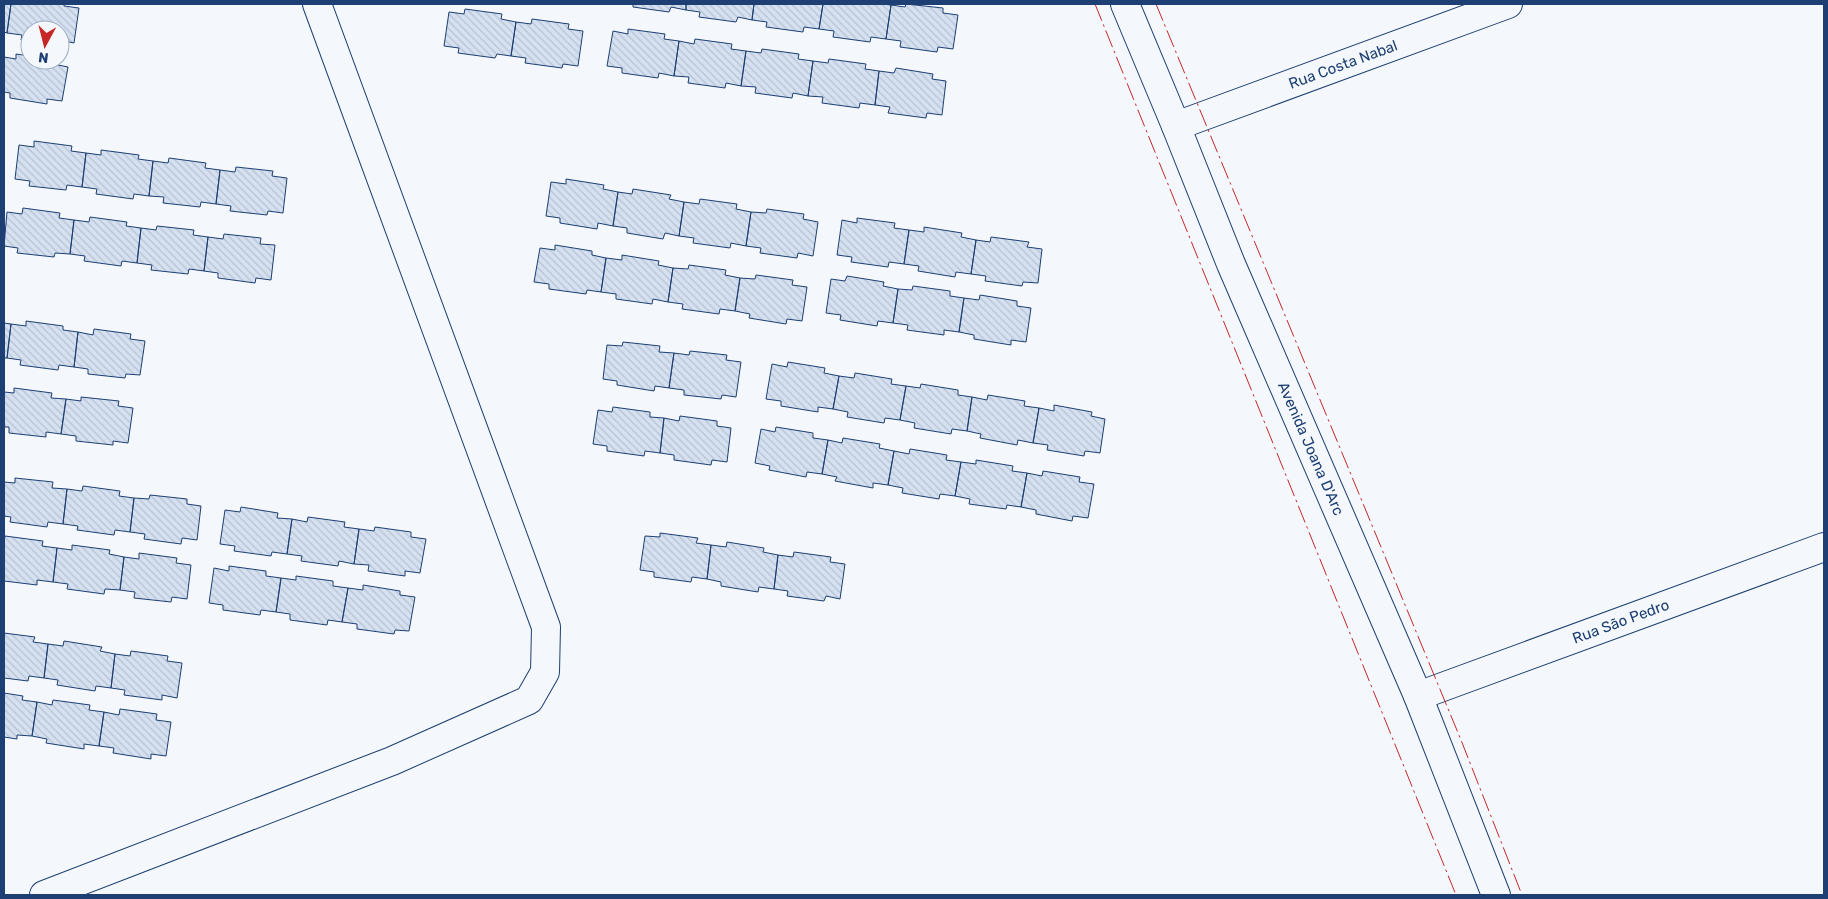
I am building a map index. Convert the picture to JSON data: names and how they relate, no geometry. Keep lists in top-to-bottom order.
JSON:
{
  "streets": {
    "street": ["Rua Costa Nabal", "Avenida Joana D'Arc", "Rua São Pedro"]
  },
  "crossings": [
    ["Rua Costa Nabal", "Avenida Joana D'Arc"],
    ["Avenida Joana D'Arc", "Rua São Pedro"]
  ],
  "north": "bottom"
}
